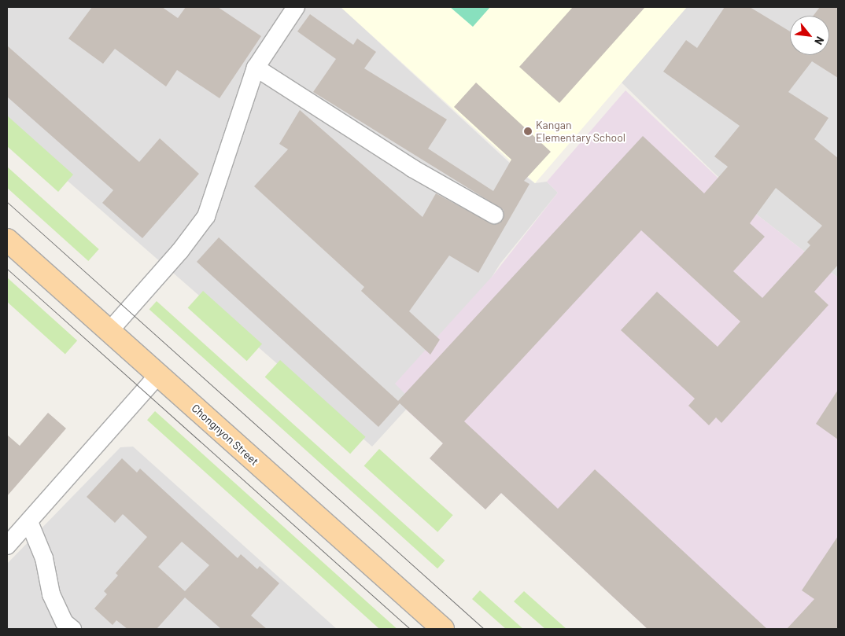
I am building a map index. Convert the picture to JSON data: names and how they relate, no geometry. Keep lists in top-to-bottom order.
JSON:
{
  "streets": {
    "main road": ["Chongnyon Street"]
  },
  "places": ["Kangan Elementary School"],
  "north": "bottom right"
}
